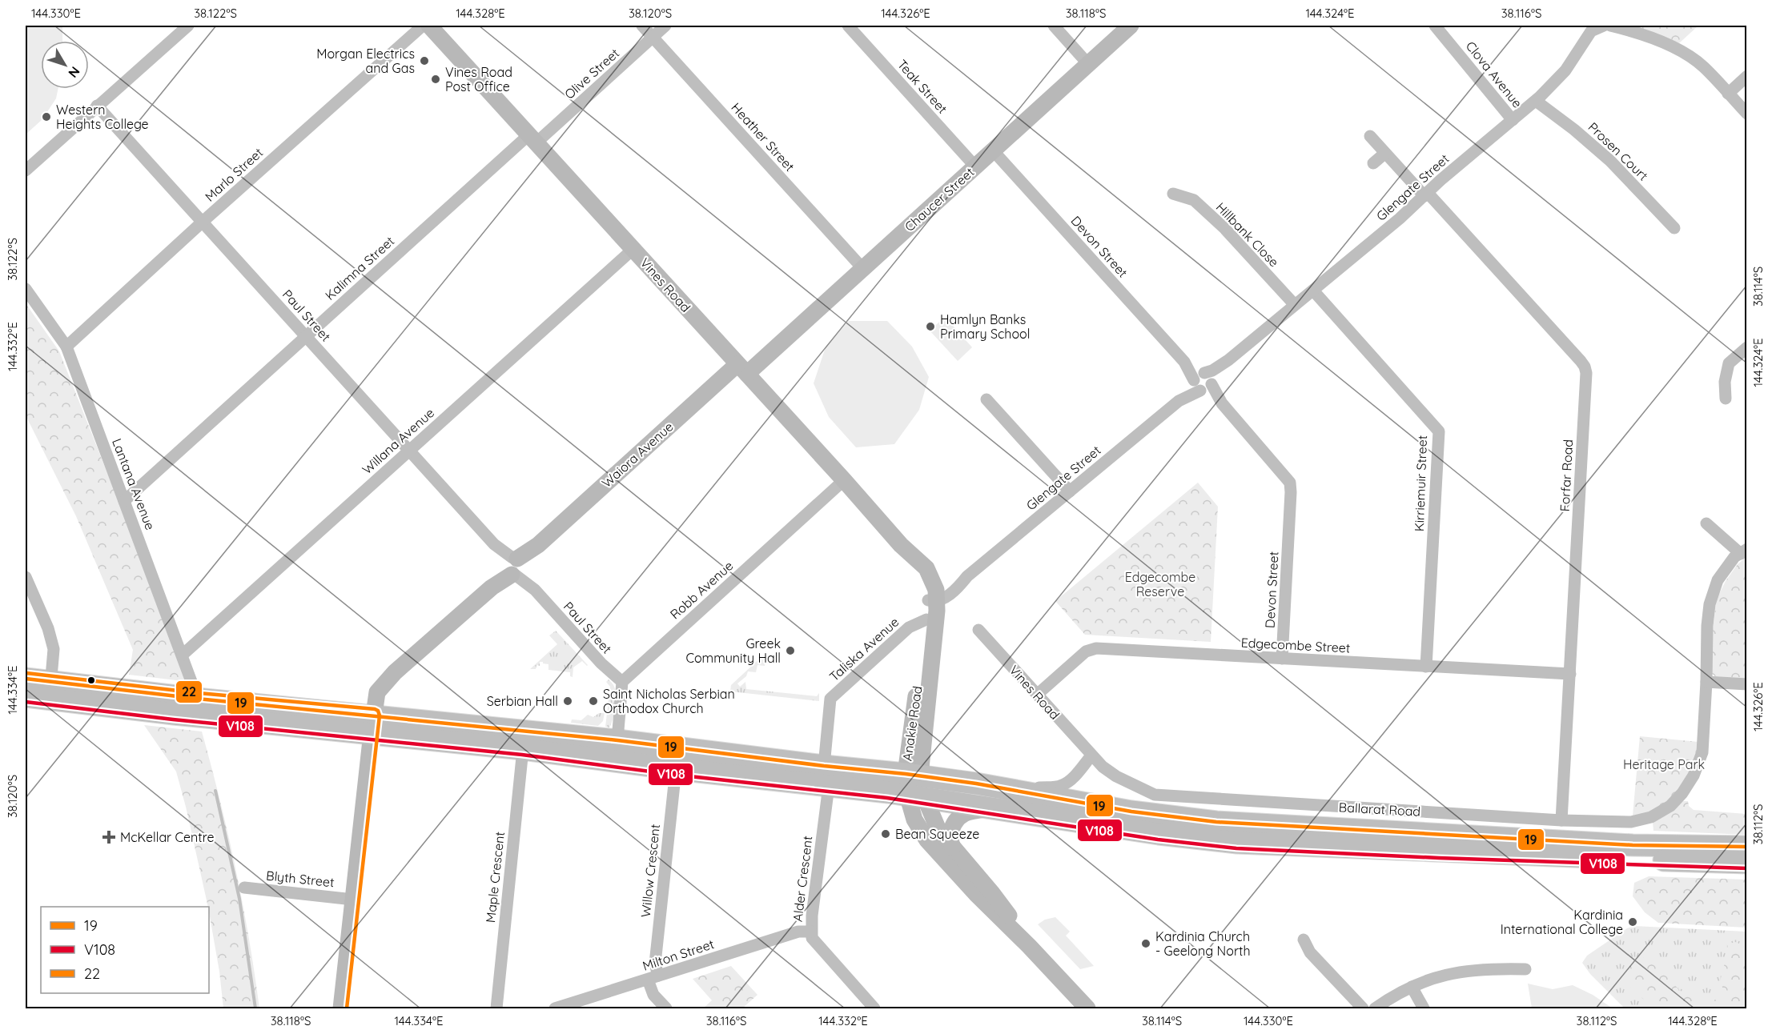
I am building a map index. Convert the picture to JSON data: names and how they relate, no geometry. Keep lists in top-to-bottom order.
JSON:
{
  "streets": {
    "highway": ["Ballarat Road"],
    "main road": [
      "Chaucer Street",
      "Vines Road",
      "Waiora Avenue",
      "Anakie Road"
    ],
    "street": [
      "Olive Street",
      "Clova Avenue",
      "Teak Street",
      "Heather Street",
      "Prosen Court",
      "Marlo Street",
      "Glengate Street",
      "Hillbank Close",
      "Devon Street",
      "Kalimna Street",
      "Paul Street",
      "Willana Avenue",
      "Forfar Road",
      "Kirriemuir Street",
      "Lantana Avenue",
      "Robb Avenue",
      "Edgecombe Street",
      "Taliska Avenue",
      "Willow Crescent",
      "Maple Crescent",
      "Blyth Street",
      "Alder Crescent",
      "Milton Street"
    ]
  },
  "crossings": [
    ["Olive Street", "Heather Street"],
    ["Olive Street", "Kalimna Street"],
    ["Olive Street", "Vines Road"],
    ["Clova Avenue", "Glengate Street"],
    ["Teak Street", "Chaucer Street"],
    ["Heather Street", "Chaucer Street"],
    ["Prosen Court", "Glengate Street"],
    ["Marlo Street", "Paul Street"],
    ["Marlo Street", "Lantana Avenue"],
    ["Glengate Street", "Hillbank Close"],
    ["Glengate Street", "Devon Street"],
    ["Glengate Street", "Vines Road"],
    ["Glengate Street", "Forfar Road"],
    ["Glengate Street", "Kirriemuir Street"],
    ["Glengate Street", "Anakie Road"],
    ["Chaucer Street", "Devon Street"],
    ["Chaucer Street", "Vines Road"],
    ["Chaucer Street", "Waiora Avenue"],
    ["Devon Street", "Edgecombe Street"],
    ["Kalimna Street", "Vines Road"],
    ["Kalimna Street", "Paul Street"],
    ["Kalimna Street", "Lantana Avenue"],
    ["Vines Road", "Willana Avenue"],
    ["Vines Road", "Waiora Avenue"],
    ["Vines Road", "Robb Avenue"],
    ["Vines Road", "Edgecombe Street"],
    ["Vines Road", "Anakie Road"],
    ["Vines Road", "Ballarat Road"],
    ["Paul Street", "Willana Avenue"],
    ["Paul Street", "Waiora Avenue"],
    ["Paul Street", "Robb Avenue"],
    ["Willana Avenue", "Lantana Avenue"],
    ["Waiora Avenue", "Ballarat Road"],
    ["Waiora Avenue", "Blyth Street"],
    ["Forfar Road", "Edgecombe Street"],
    ["Forfar Road", "Ballarat Road"],
    ["Kirriemuir Street", "Edgecombe Street"],
    ["Lantana Avenue", "Ballarat Road"],
    ["Taliska Avenue", "Anakie Road"],
    ["Taliska Avenue", "Ballarat Road"],
    ["Taliska Avenue", "Alder Crescent"],
    ["Anakie Road", "Ballarat Road"],
    ["Ballarat Road", "Willow Crescent"],
    ["Ballarat Road", "Maple Crescent"],
    ["Ballarat Road", "Alder Crescent"],
    ["Willow Crescent", "Milton Street"],
    ["Alder Crescent", "Milton Street"]
  ],
  "parks": ["Edgecombe Reserve", "Heritage Park"],
  "places": {
    "other": [
      "Morgan Electrics and Gas",
      "Vines Road Post Office",
      "Western Heights College",
      "Hamlyn Banks Primary School",
      "Greek Community Hall",
      "Serbian Hall",
      "Saint Nicholas Serbian Orthodox Church",
      "Bean Squeeze",
      "Kardinia International College",
      "Kardinia Church - Geelong North"
    ],
    "health": ["McKellar Centre"]
  },
  "lines": ["transit line 22", "transit line 19", "transit line V108"],
  "legend": ["19", "V108", "22"],
  "north": "bottom right",
  "coordinates": [
    "144.330°E",
    "38.122°S",
    "144.328°E",
    "38.120°S",
    "144.326°E",
    "38.118°S",
    "144.324°E",
    "38.116°S",
    "38.114°S",
    "144.332°E",
    "144.334°E",
    "38.112°S"
  ]
}
